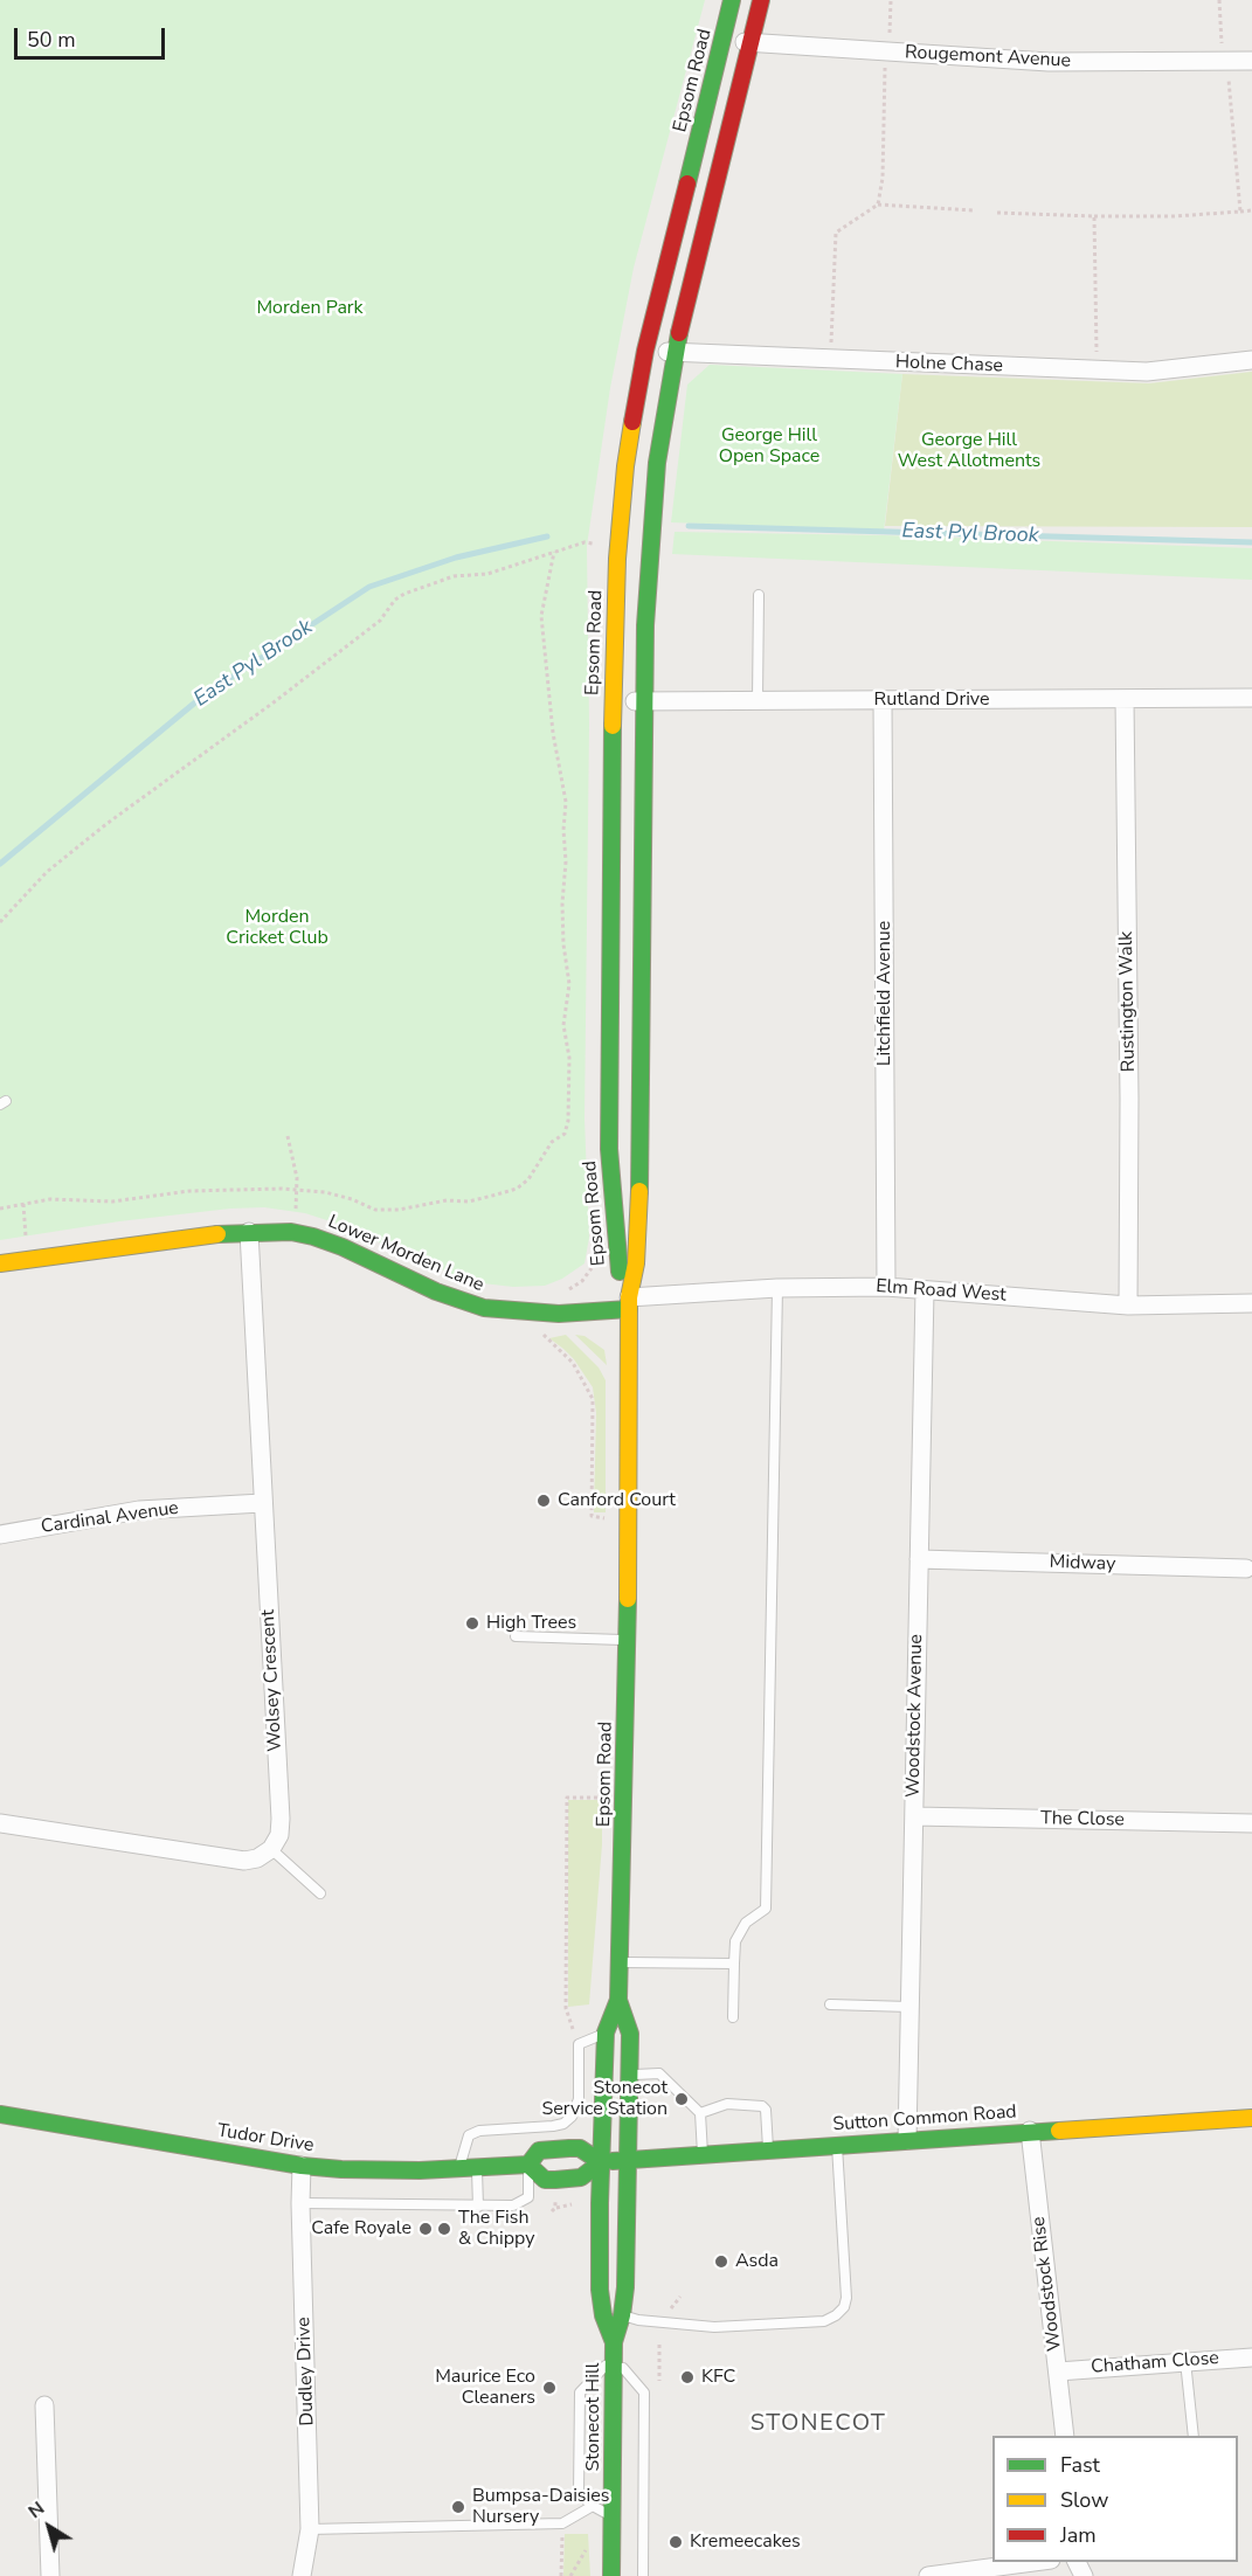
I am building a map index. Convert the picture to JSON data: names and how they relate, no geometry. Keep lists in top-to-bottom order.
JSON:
{
  "streets": {
    "main road": [
      "Epsom Road",
      "Lower Morden Lane",
      "Sutton Common Road",
      "Tudor Drive",
      "Stonecot Hill"
    ],
    "street": [
      "Rougemont Avenue",
      "Holne Chase",
      "Rutland Drive",
      "Litchfield Avenue",
      "Rustington Walk",
      "Elm Road West",
      "Cardinal Avenue",
      "Midway",
      "Wolsey Crescent",
      "Woodstock Avenue",
      "The Close",
      "Woodstock Rise",
      "Chatham Close",
      "Dudley Drive"
    ]
  },
  "crossings": [
    ["Rougemont Avenue", "Epsom Road"],
    ["Epsom Road", "Holne Chase"],
    ["Epsom Road", "Rutland Drive"],
    ["Epsom Road", "Lower Morden Lane"],
    ["Epsom Road", "Elm Road West"],
    ["Epsom Road", "Sutton Common Road"],
    ["Epsom Road", "Tudor Drive"],
    ["Epsom Road", "Stonecot Hill"],
    ["Rutland Drive", "Litchfield Avenue"],
    ["Rutland Drive", "Rustington Walk"],
    ["Litchfield Avenue", "Elm Road West"],
    ["Rustington Walk", "Elm Road West"],
    ["Lower Morden Lane", "Elm Road West"],
    ["Lower Morden Lane", "Wolsey Crescent"],
    ["Elm Road West", "Woodstock Avenue"],
    ["Cardinal Avenue", "Wolsey Crescent"],
    ["Midway", "Woodstock Avenue"],
    ["Woodstock Avenue", "The Close"],
    ["Woodstock Avenue", "Sutton Common Road"],
    ["Sutton Common Road", "Tudor Drive"],
    ["Sutton Common Road", "Woodstock Rise"],
    ["Sutton Common Road", "Stonecot Hill"],
    ["Tudor Drive", "Dudley Drive"],
    ["Tudor Drive", "Stonecot Hill"],
    ["Woodstock Rise", "Chatham Close"]
  ],
  "districts": ["STONECOT"],
  "water": ["East Pyl Brook"],
  "parks": [
    "Morden Park",
    "George Hill Open Space",
    "George Hill West Allotments",
    "Morden Cricket Club"
  ],
  "places": [
    "Canford Court",
    "High Trees",
    "Stonecot Service Station",
    "Cafe Royale",
    "The Fish & Chippy",
    "Asda",
    "KFC",
    "Maurice Eco Cleaners",
    "Bumpsa-Daisies Nursery",
    "Kremeecakes"
  ],
  "legend": ["Fast", "Slow", "Jam"],
  "scale_bar": "50 m",
  "north": "top left"
}
